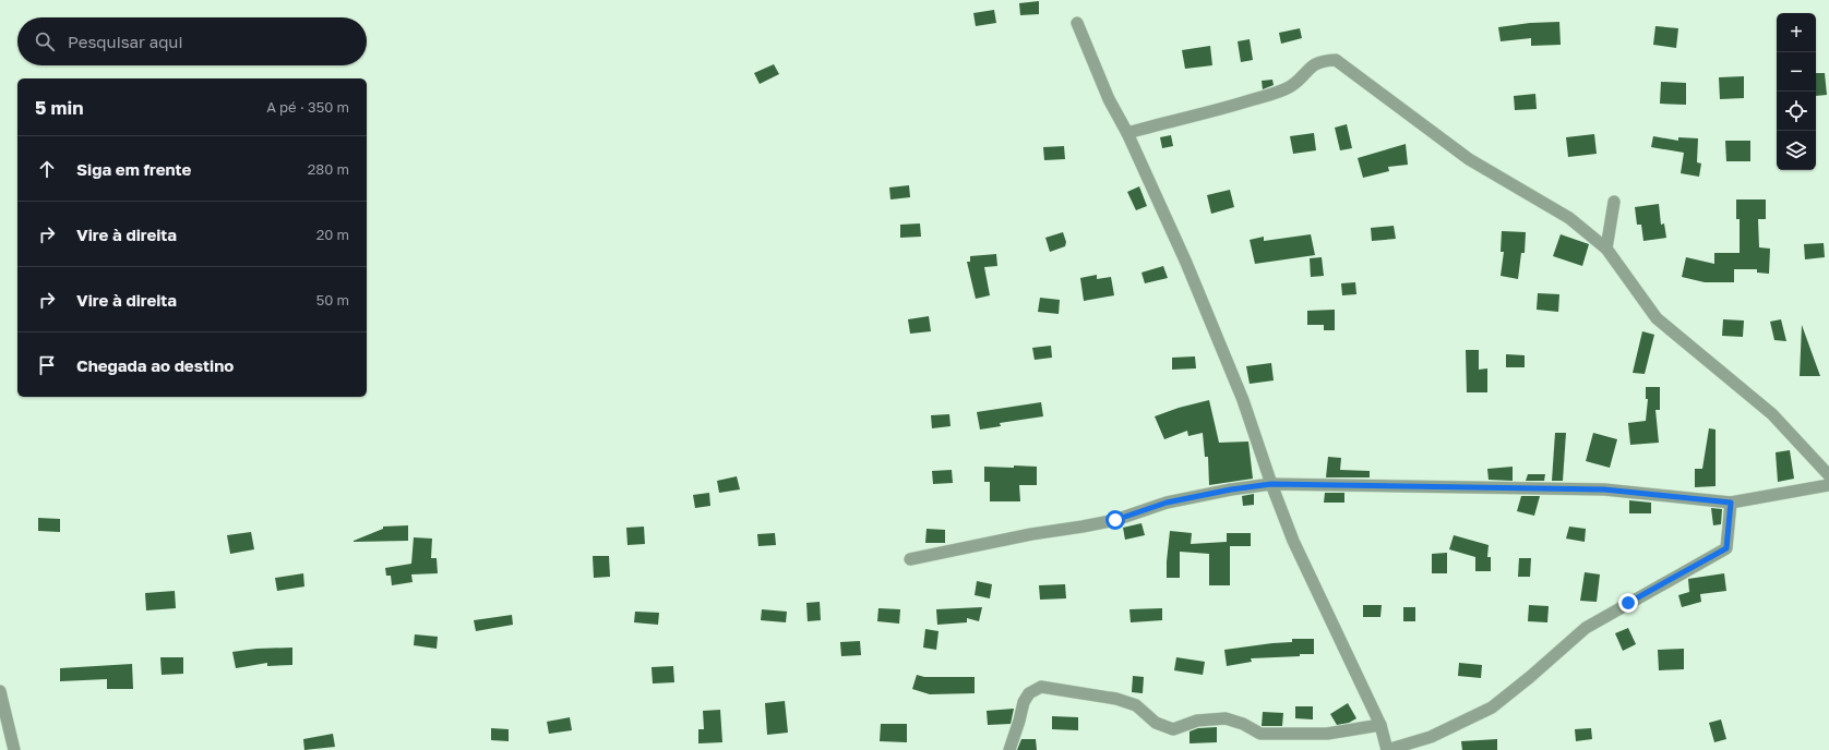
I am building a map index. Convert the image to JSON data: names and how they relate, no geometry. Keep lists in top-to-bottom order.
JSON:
{
  "page": {
    "map_buttons": ["+", "−"],
    "search": "Pesquisar aqui",
    "heading": ["5 min", "A pé · 350 m"],
    "list": [
      ["Siga em frente", "280 m"],
      ["Vire à direita", "20 m"],
      ["Vire à direita", "50 m"],
      "Chegada ao destino"
    ]
  }
}
